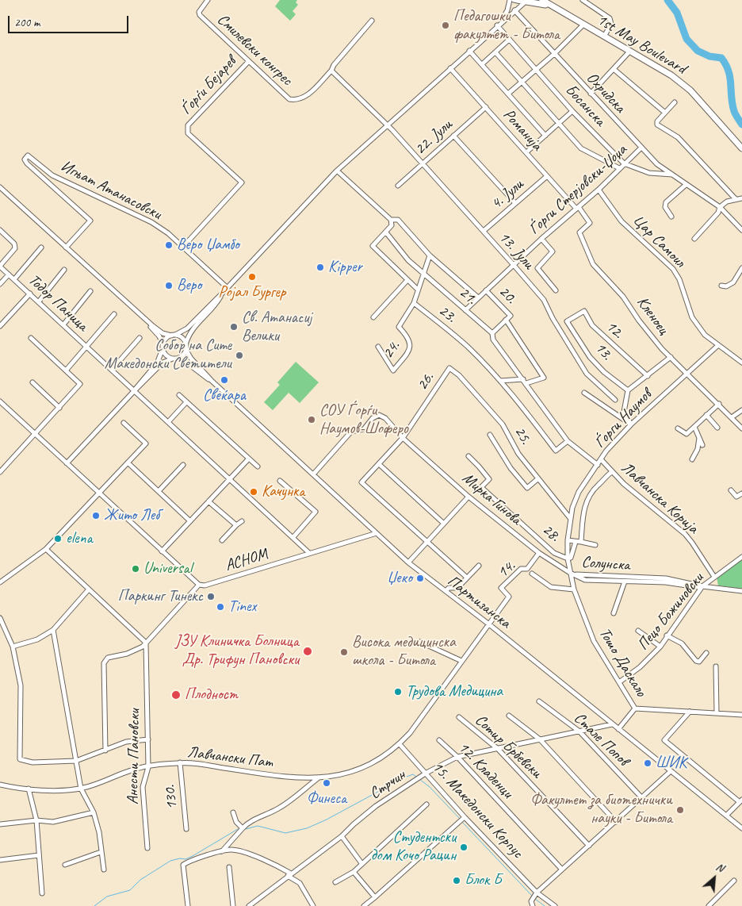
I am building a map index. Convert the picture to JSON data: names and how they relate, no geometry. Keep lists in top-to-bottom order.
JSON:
{
  "streets": {
    "main road": ["1st May Boulevard"],
    "street": [
      "Смилевски конгрес",
      "Ѓорѓи Бејарев",
      "Охридска",
      "Босанска",
      "Романија",
      "22. Јули",
      "Ѓорги Стерјовски-Џоџа",
      "Игњат Атанасовски",
      "4. Јули",
      "Цар Самоил",
      "13. Јули",
      "20.",
      "21.",
      "Тодор Паница",
      "23.",
      "Кленоец",
      "12.",
      "24.",
      "13.",
      "26.",
      "Ѓорги Наумов",
      "25.",
      "Лавчанска Корија",
      "Мирка Гинова",
      "28.",
      "АСНОМ",
      "Солунска",
      "14.",
      "Партизанска",
      "Пецо Божиновски",
      "Тошо Даскало",
      "Стале Попов",
      "Сотир Брбевски",
      "Анести Пановски",
      "Лавчански Пат",
      "12. Кладенци",
      "Стрчин",
      "130.",
      "15. Македонски Корпус"
    ]
  },
  "crossings": [
    ["Смилевски конгрес", "Ѓорѓи Бејарев"],
    ["Смилевски конгрес", "13. Јули"],
    ["Ѓорѓи Бејарев", "Игњат Атанасовски"],
    ["Охридска", "Босанска"],
    ["Охридска", "Ѓорги Стерјовски-Џоџа"],
    ["Босанска", "Ѓорги Стерјовски-Џоџа"],
    ["Романија", "22. Јули"],
    ["Романија", "Ѓорги Стерјовски-Џоџа"],
    ["Романија", "4. Јули"],
    ["Романија", "Кленоец"],
    ["22. Јули", "13. Јули"],
    ["Ѓорги Стерјовски-Џоџа", "Цар Самоил"],
    ["Ѓорги Стерјовски-Џоџа", "13. Јули"],
    ["Ѓорги Стерјовски-Џоџа", "20."],
    ["Ѓорги Стерјовски-Џоџа", "21."],
    ["Ѓорги Стерјовски-Џоџа", "Кленоец"],
    ["4. Јули", "13. Јули"],
    ["Цар Самоил", "Ѓорги Наумов"],
    ["20.", "21."],
    ["21.", "23."],
    ["21.", "Ѓорги Наумов"],
    ["Тодор Паница", "АСНОМ"],
    ["23.", "24."],
    ["Кленоец", "Ѓорги Наумов"],
    ["12.", "13."],
    ["26.", "25."],
    ["26.", "Мирка Гинова"],
    ["Ѓорги Наумов", "25."],
    ["Ѓорги Наумов", "Лавчанска Корија"],
    ["Ѓорги Наумов", "Мирка Гинова"],
    ["Ѓорги Наумов", "28."],
    ["Ѓорги Наумов", "Солунска"],
    ["Ѓорги Наумов", "Тошо Даскало"],
    ["Лавчанска Корија", "Солунска"],
    ["Лавчанска Корија", "Пецо Божиновски"],
    ["Мирка Гинова", "Солунска"],
    ["Мирка Гинова", "14."],
    ["Мирка Гинова", "Партизанска"],
    ["Мирка Гинова", "Тошо Даскало"],
    ["АСНОМ", "Партизанска"],
    ["Солунска", "Пецо Божиновски"],
    ["Солунска", "Тошо Даскало"],
    ["14.", "Партизанска"],
    ["14.", "Лавчански Пат"],
    ["Партизанска", "Лавчански Пат"],
    ["Партизанска", "Стрчин"],
    ["Пецо Божиновски", "Тошо Даскало"],
    ["Стале Попов", "Стрчин"],
    ["Сотир Брбевски", "Стрчин"],
    ["Анести Пановски", "Лавчански Пат"],
    ["Лавчански Пат", "130."],
    ["Лавчански Пат", "15. Македонски Корпус"],
    ["12. Кладенци", "Стрчин"],
    ["Стрчин", "15. Македонски Корпус"]
  ],
  "places": [
    "Педагошки факултет - Битола",
    "Веро Џамбо",
    "Kipper",
    "Ројал Бургер",
    "Веро",
    "Св. Атанасиј Велики",
    "Собор на Сите Македонски Светители",
    "Свеќара",
    "СОУ Ѓорѓи Наумов-Шоферо",
    "Качунка",
    "Жито Леб",
    "elena",
    "Universal",
    "Џеко",
    "Паркинг Тинекс",
    "Tinex",
    "ЈЗУ Клиничка Болница Др. Трифун Пановски",
    "Висока медицинска школа - Битола",
    "Трудова Медицина",
    "Плодност",
    "ШИК",
    "Финеса",
    "Факултет за биотехнички науки - Битола",
    "Студентски дом Кочо Рацин",
    "Блок Б"
  ],
  "scale_bar": "200 m",
  "north": "top right"
}
